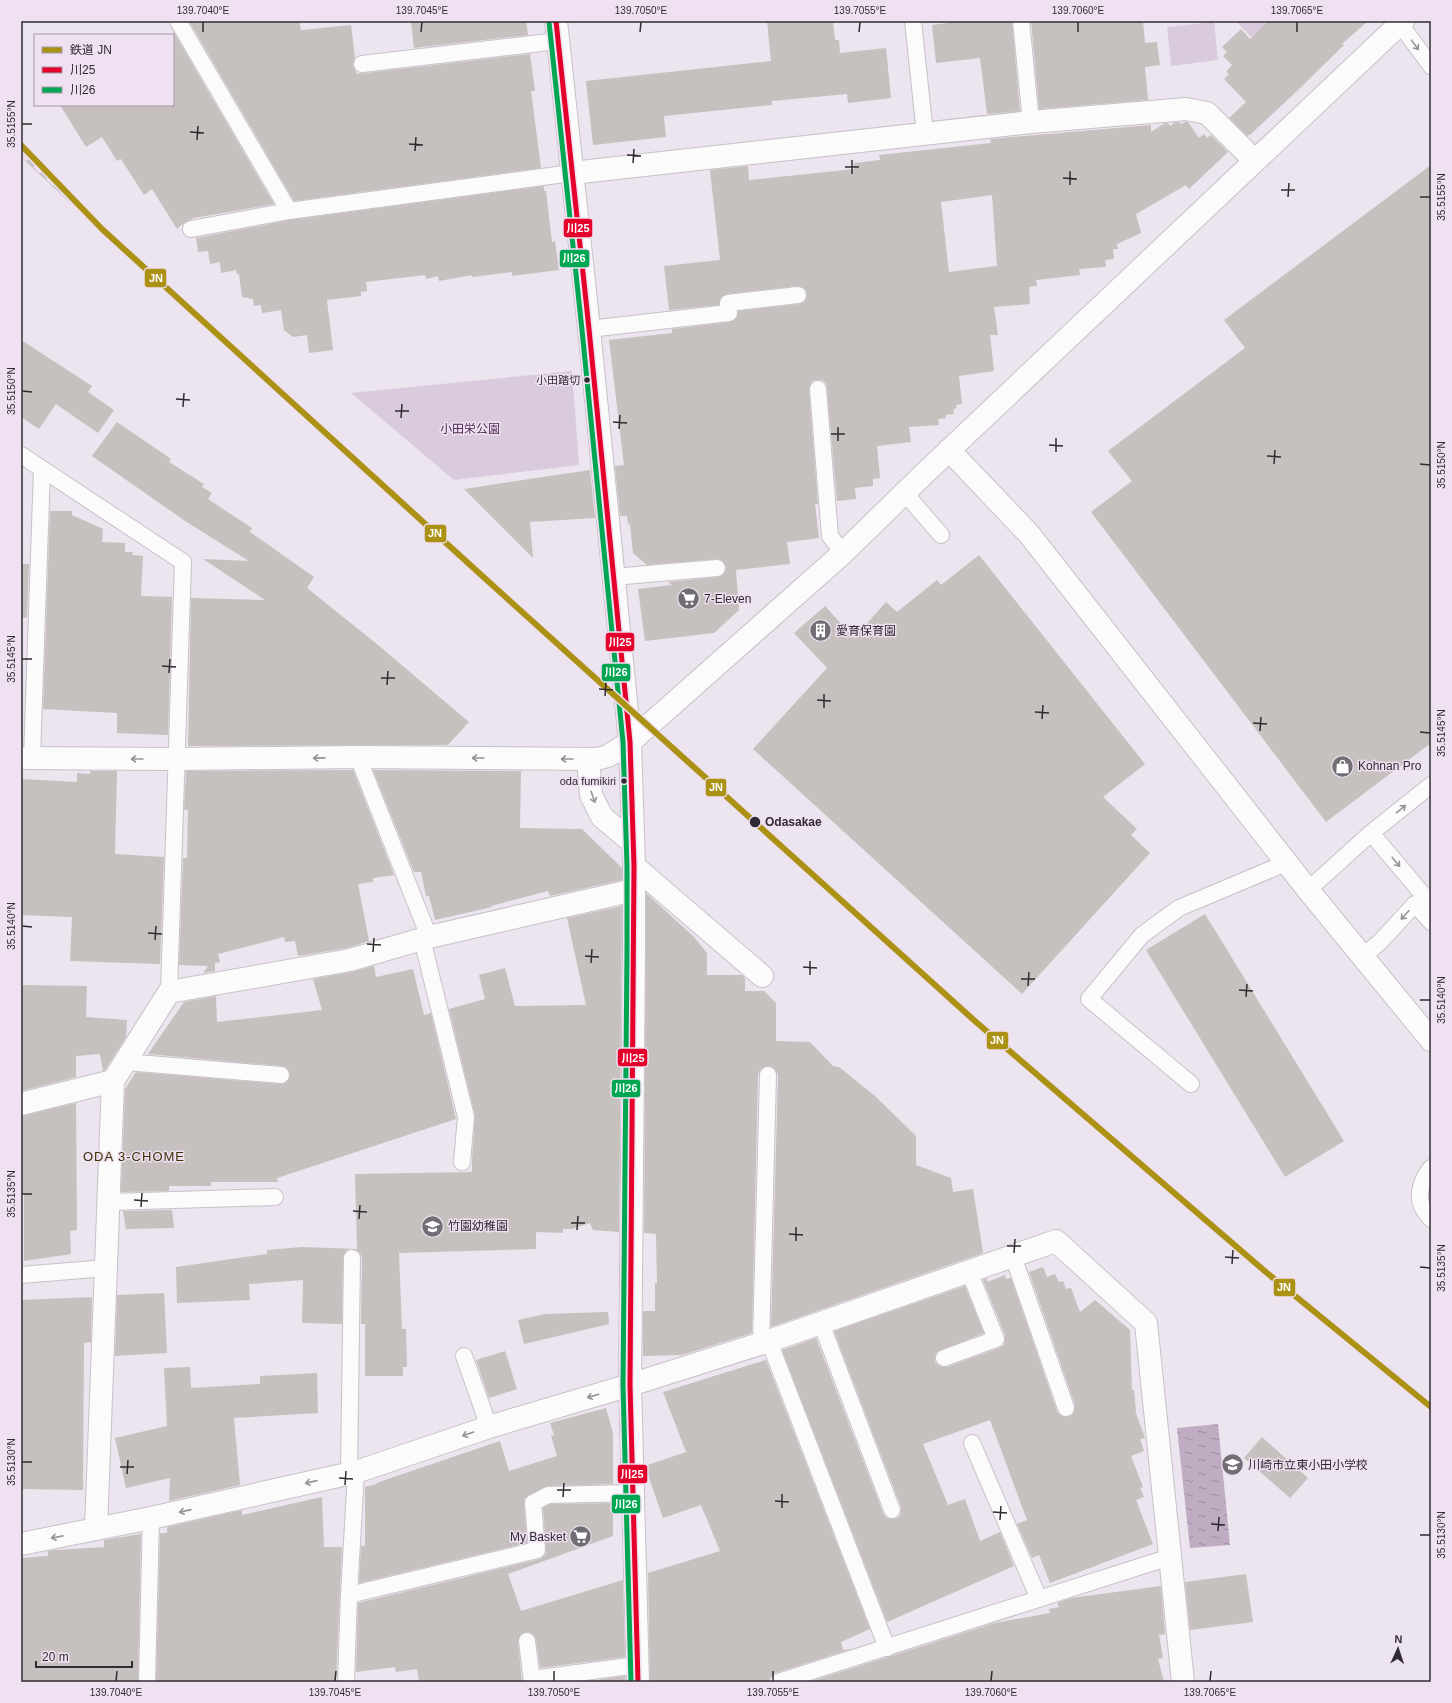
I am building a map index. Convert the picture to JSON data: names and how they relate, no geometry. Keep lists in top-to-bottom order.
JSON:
{
  "districts": ["ODA 3-CHOME"],
  "parks": ["小田栄公園"],
  "places": {
    "other": ["小田踏切", "oda fumikiri", "Odasakae"],
    "supermarket": ["7-Eleven", "My Basket"],
    "building": ["愛育保育園"],
    "shop": ["Kohnan Pro"],
    "school or university": ["竹園幼稚園", "川崎市立東小田小学校"]
  },
  "lines": ["transit line 川25", "transit line 川26", "rail line JN"],
  "legend": ["鉄道 JN", "川25", "川26"],
  "scale_bar": "20 m",
  "north": "top",
  "coordinates": [
    "139.7040°E",
    "139.7045°E",
    "139.7050°E",
    "139.7055°E",
    "139.7060°E",
    "139.7065°E",
    "35.5155°N",
    "35.5150°N",
    "35.5145°N",
    "35.5140°N",
    "35.5135°N",
    "35.5130°N"
  ]
}
